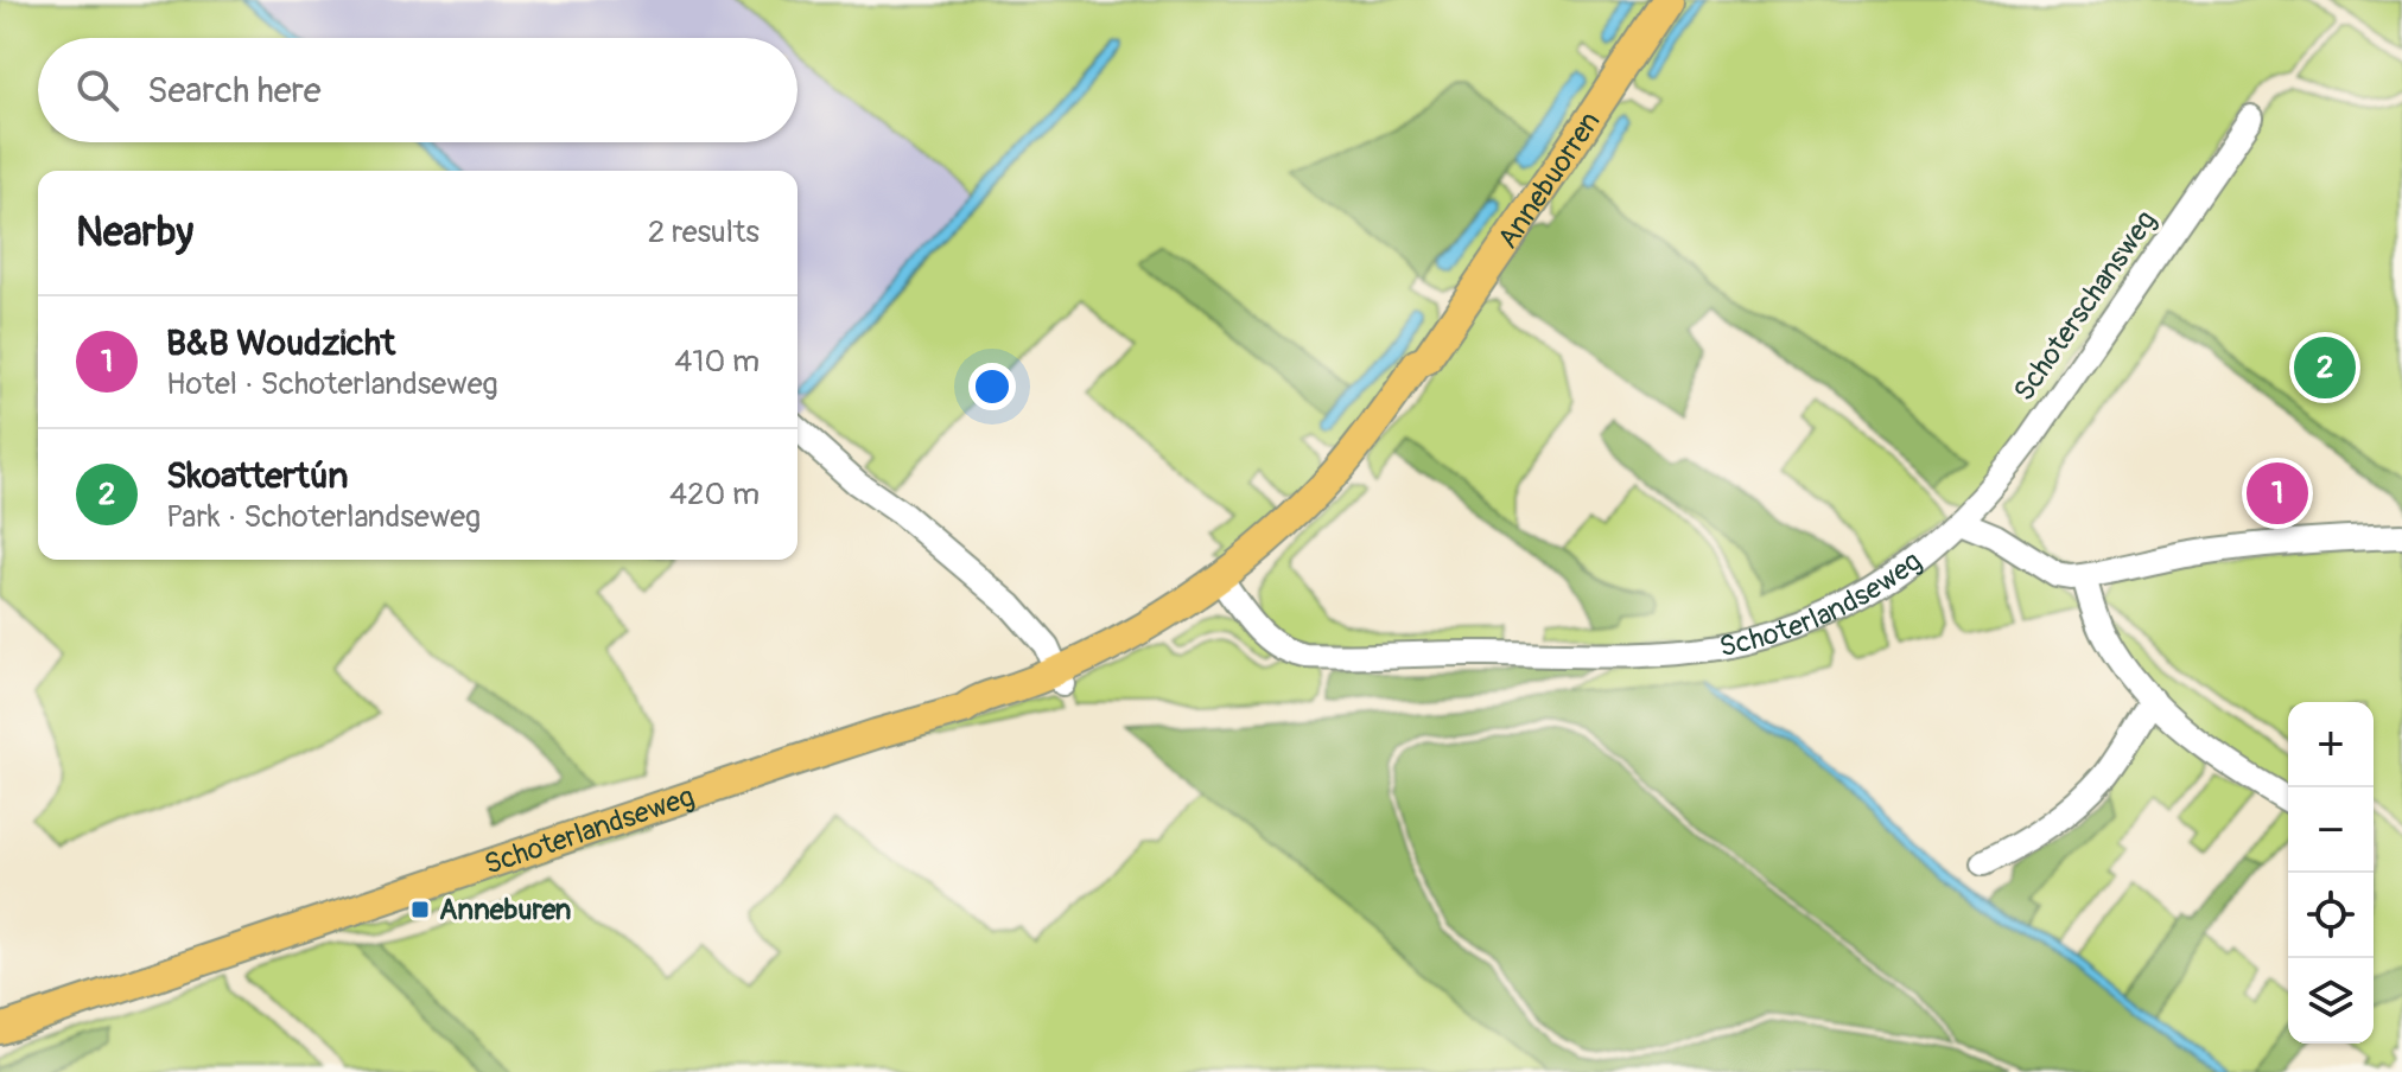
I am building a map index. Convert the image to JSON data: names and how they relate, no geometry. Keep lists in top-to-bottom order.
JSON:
{
  "streets": {
    "main road": ["Annebuorren", "Schoterlandseweg"],
    "street": ["Schoterschansweg"]
  },
  "crossings": [
    ["Annebuorren", "Schoterlandseweg"],
    ["Schoterschansweg", "Schoterlandseweg"]
  ],
  "places": {
    "transit": ["Anneburen"]
  },
  "page": {
    "search": "Search here",
    "heading": ["Nearby", "2 results"],
    "list": [
      {
        "mark": "1",
        "name": "B&B Woudzicht",
        "note": "Hotel · Schoterlandseweg",
        "value": "410 m"
      },
      {
        "mark": "2",
        "name": "Skoattertún",
        "note": "Park · Schoterlandseweg",
        "value": "420 m"
      }
    ],
    "pins": ["2", "1"],
    "map_buttons": ["+", "−"]
  }
}
